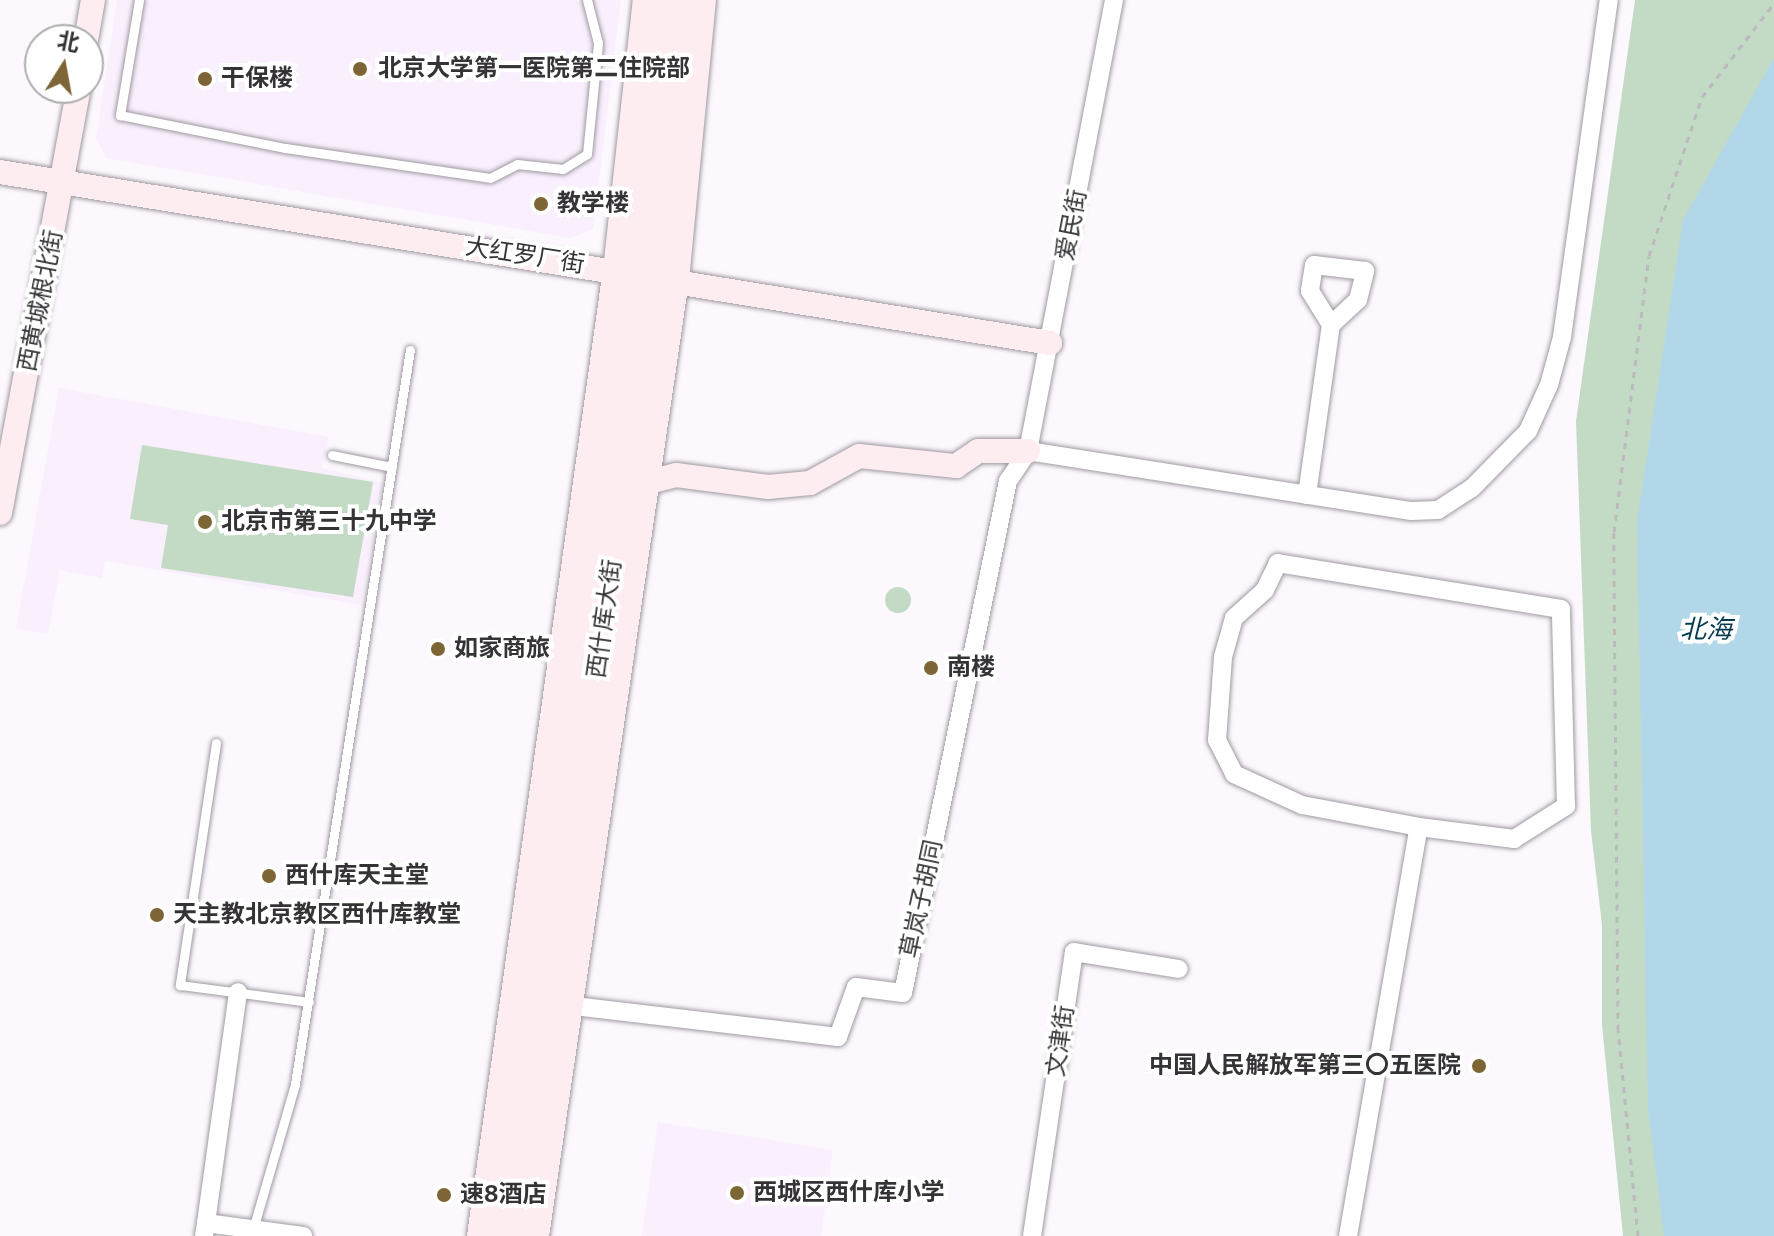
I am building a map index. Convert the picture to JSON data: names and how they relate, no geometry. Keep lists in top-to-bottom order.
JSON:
{
  "streets": {
    "street": [
      "爱民街",
      "大红罗厂街",
      "西黄城根北街",
      "西什库大街",
      "草岚子胡同",
      "文津街"
    ]
  },
  "crossings": [
    ["爱民街", "大红罗厂街"],
    ["爱民街", "草岚子胡同"],
    ["大红罗厂街", "西黄城根北街"],
    ["大红罗厂街", "西什库大街"],
    ["西什库大街", "草岚子胡同"]
  ],
  "water": ["北海"],
  "places": [
    "北京大学第一医院第二住院部",
    "干保楼",
    "教学楼",
    "北京市第三十九中学",
    "如家商旅",
    "南楼",
    "西什库天主堂",
    "天主教北京教区西什库教堂",
    "中国人民解放军第三〇五医院",
    "西城区西什库小学",
    "速8酒店"
  ],
  "north": "top"
}
